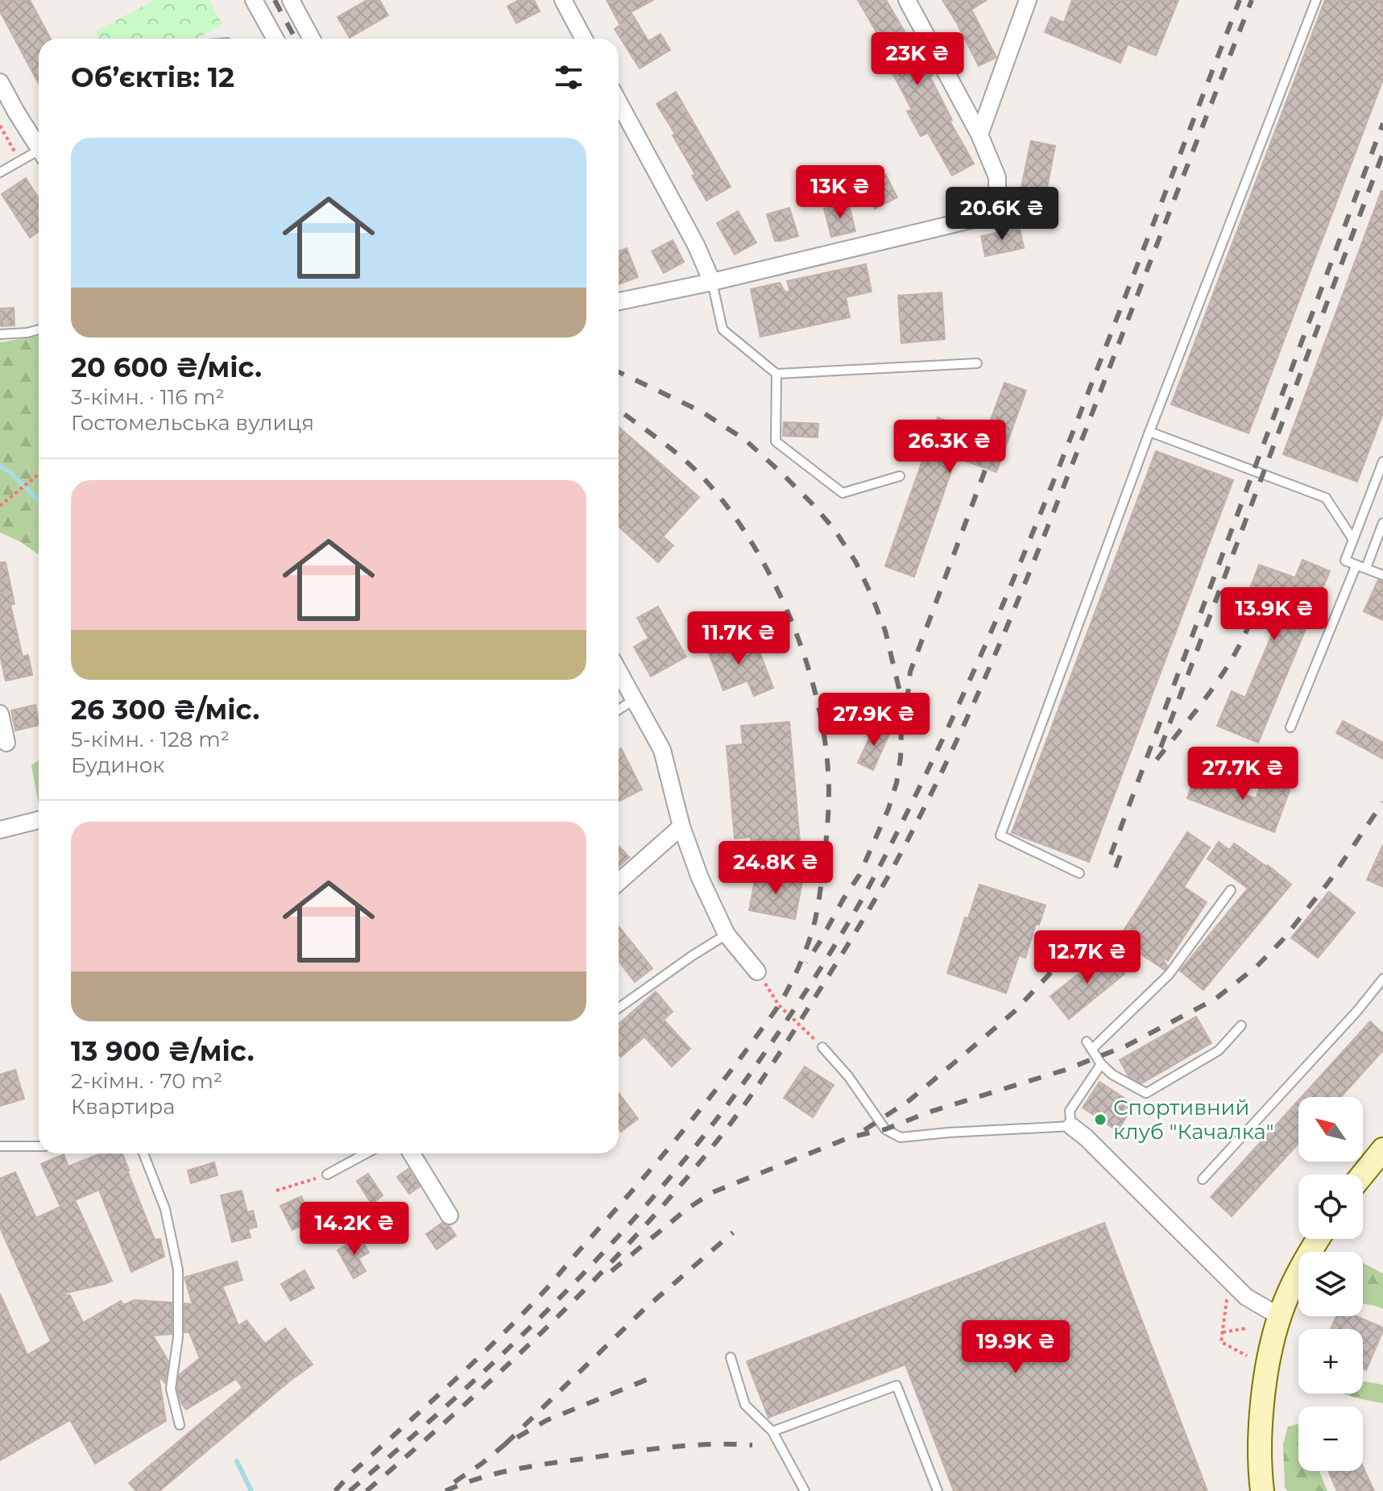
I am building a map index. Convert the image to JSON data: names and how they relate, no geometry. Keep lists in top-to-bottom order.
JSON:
{
  "places": ["Спортивний клуб \"Качалка\""],
  "north": "top left",
  "page": {
    "price": [
      "23K ₴",
      "13K ₴",
      "20.6K ₴",
      "26.3K ₴",
      "13.9K ₴",
      "11.7K ₴",
      "27.9K ₴",
      "27.7K ₴",
      "24.8K ₴",
      "12.7K ₴",
      "14.2K ₴",
      "19.9K ₴"
    ],
    "heading": "Об’єктів: 12",
    "list": [
      {
        "name": "20 600 ₴/міс.",
        "note": "3-кімн. · 116 m² · Гостомельська вулиця"
      },
      {
        "name": "26 300 ₴/міс.",
        "note": "5-кімн. · 128 m² · Будинок"
      },
      {
        "name": "13 900 ₴/міс.",
        "note": "2-кімн. · 70 m² · Квартира"
      }
    ],
    "map_buttons": ["+", "−"]
  }
}
